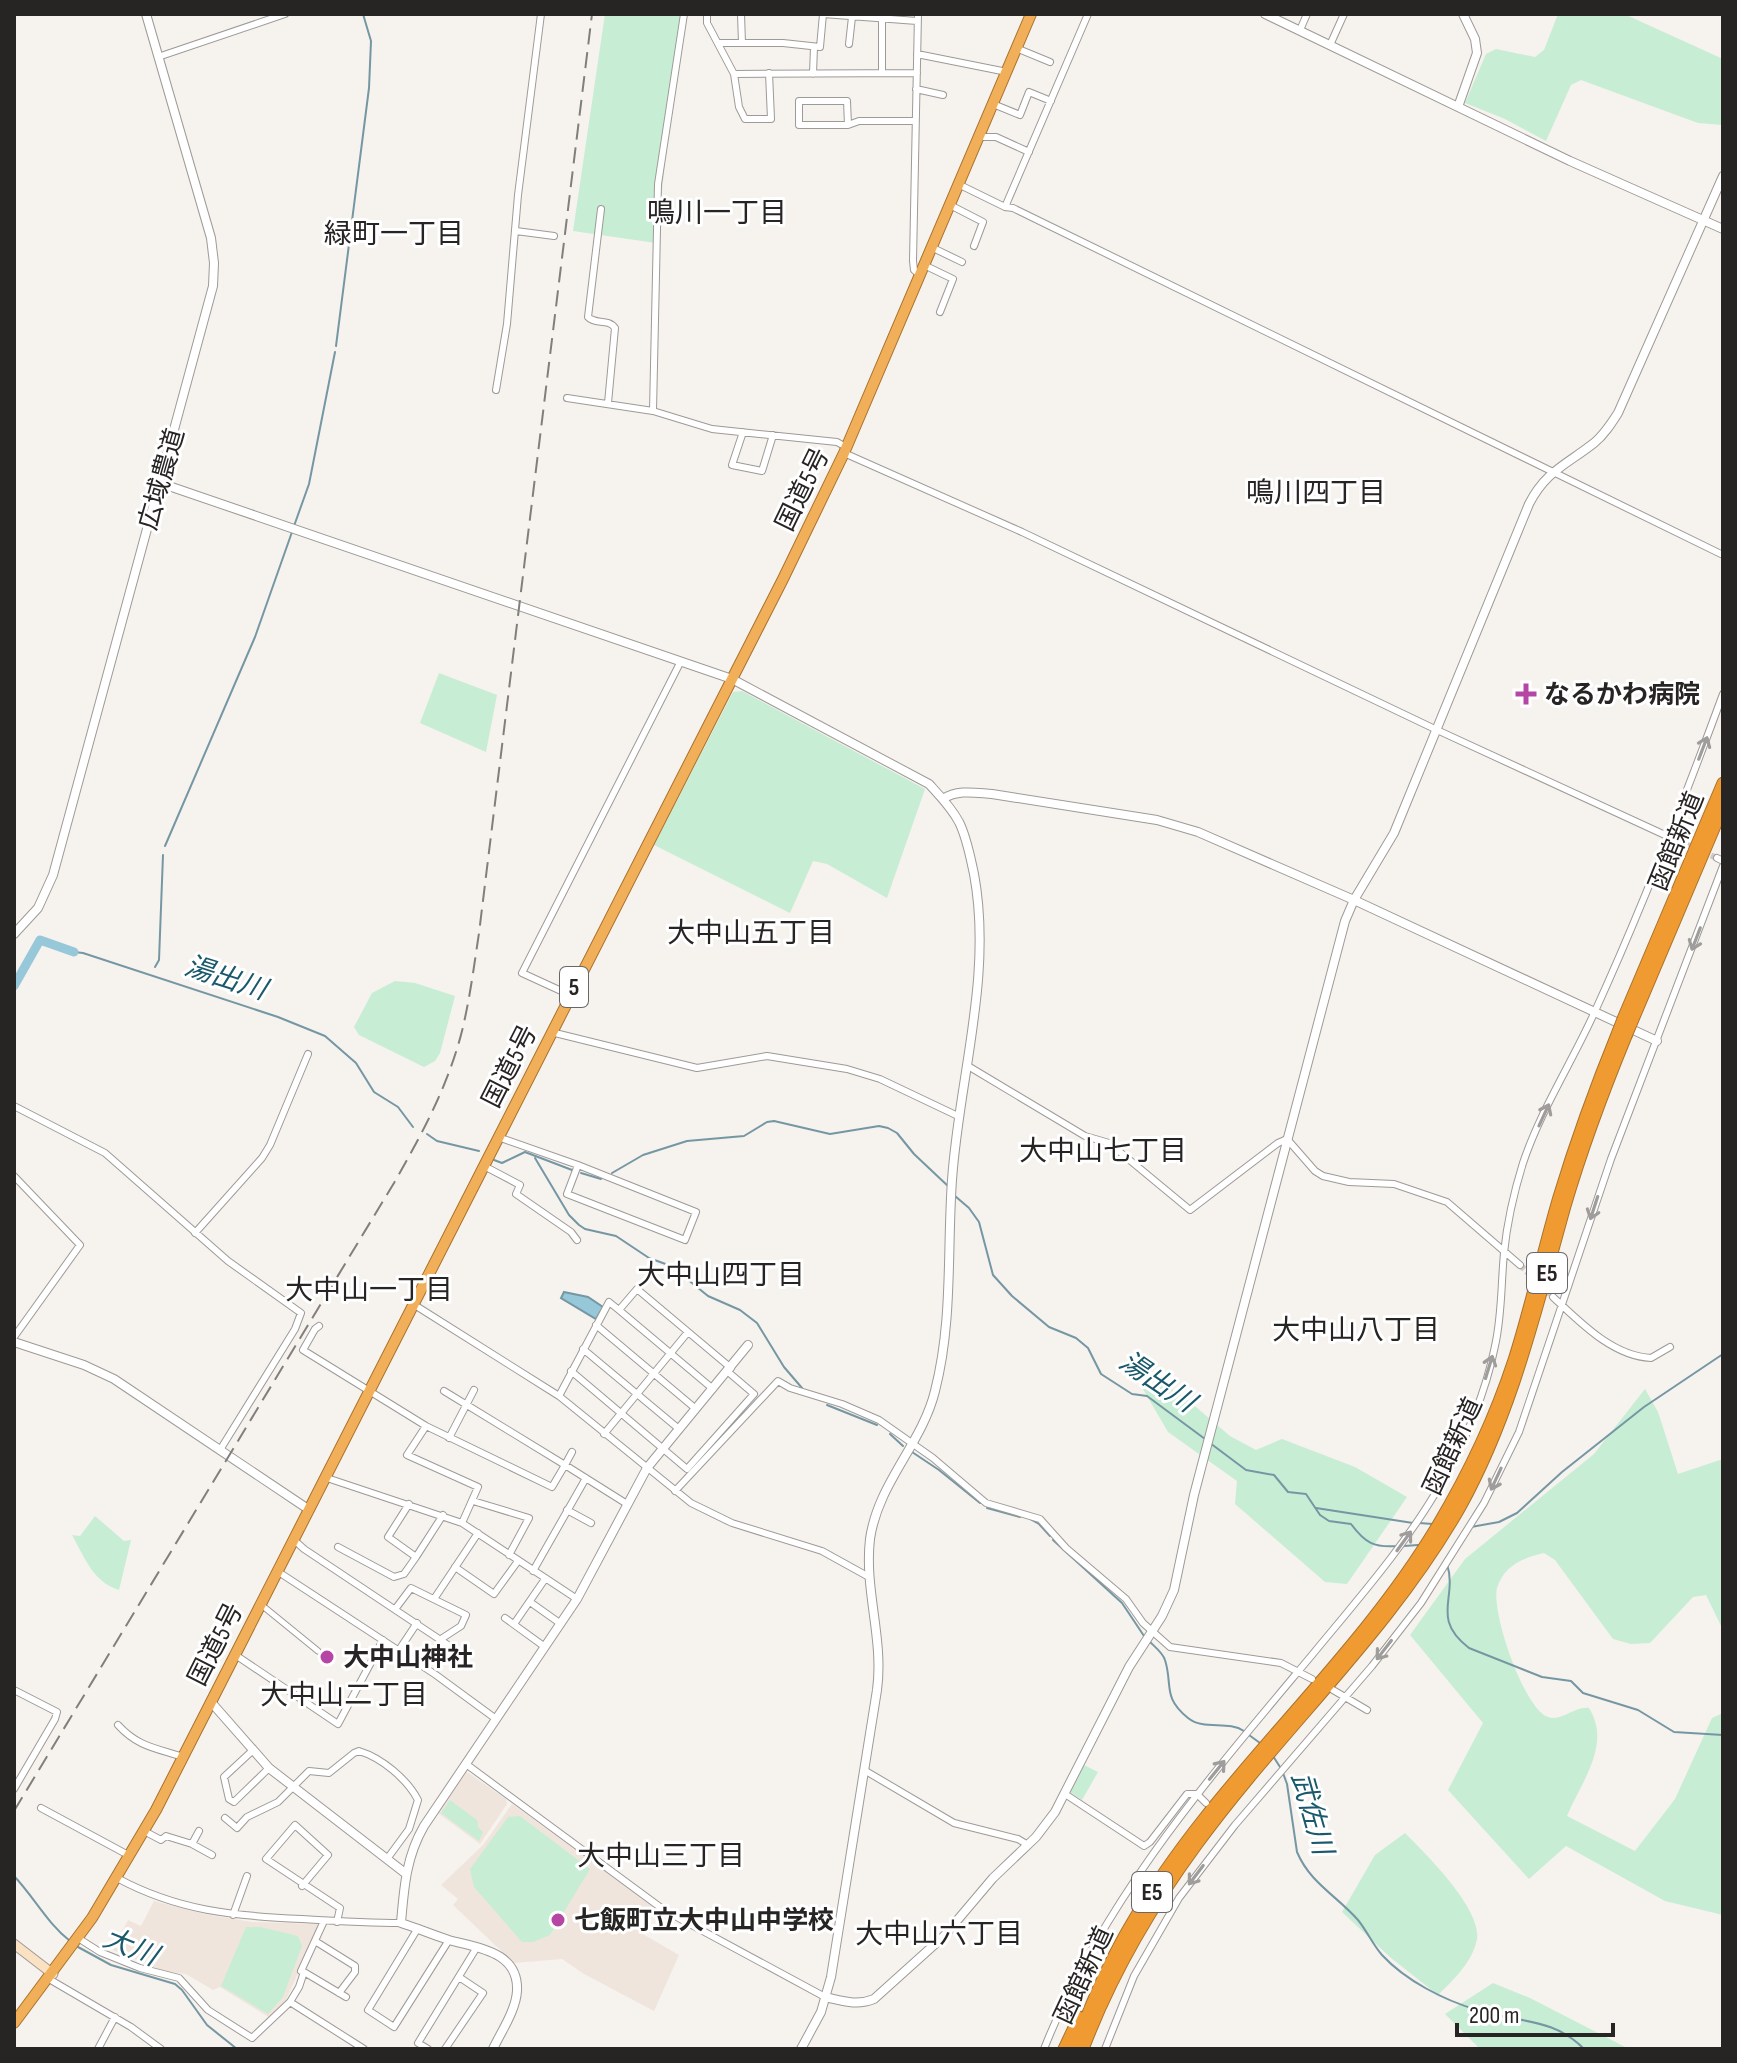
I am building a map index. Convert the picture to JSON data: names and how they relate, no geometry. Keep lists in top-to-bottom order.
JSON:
{
  "streets": {
    "highway": [
      "国道5号",
      "函館新道",
      "5",
      "E5"
    ],
    "street": ["広域農道"]
  },
  "districts": [
    "鳴川一丁目",
    "緑町一丁目",
    "鳴川四丁目",
    "大中山五丁目",
    "大中山七丁目",
    "大中山四丁目",
    "大中山一丁目",
    "大中山八丁目",
    "大中山二丁目",
    "大中山三丁目",
    "大中山六丁目"
  ],
  "water": ["湯出川", "武佐川", "大川"],
  "places": {
    "health": ["なるかわ病院"],
    "other": ["大中山神社", "七飯町立大中山中学校"]
  },
  "scale_bar": "200 m"
}
